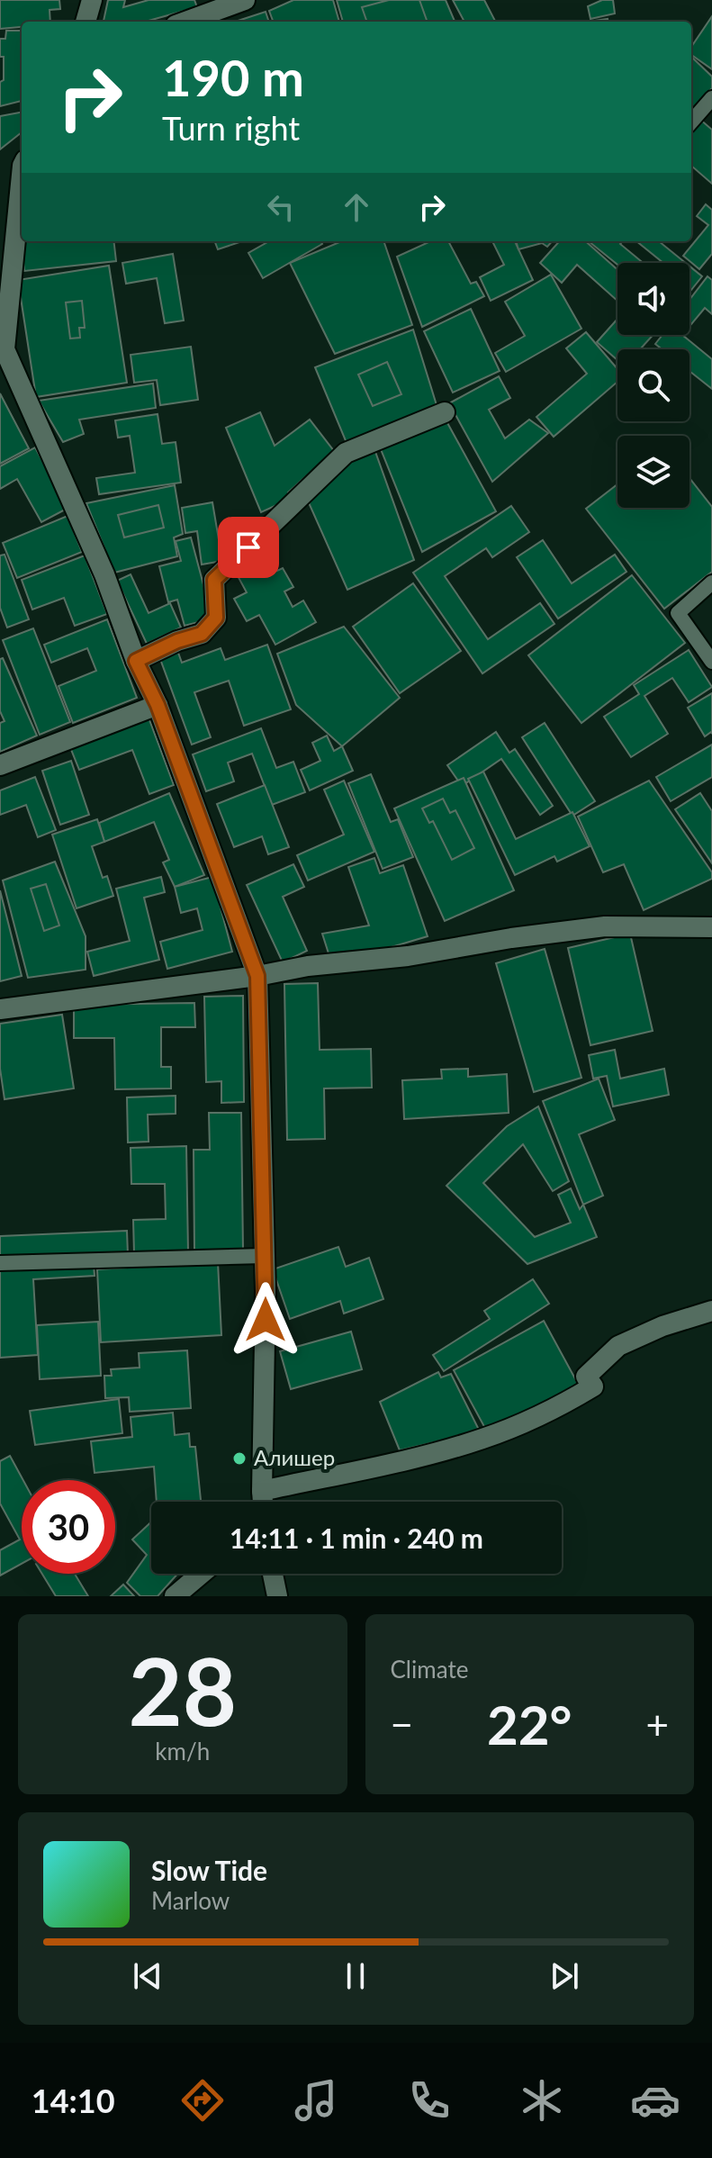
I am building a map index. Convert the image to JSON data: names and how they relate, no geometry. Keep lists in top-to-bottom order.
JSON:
{
  "places": ["Алишер"],
  "page": {
    "turn": ["190 m", "Turn right"],
    "limit": "30",
    "trip": "14:11 · 1 min · 240 m",
    "tile": [
      ["28", "km/h"],
      "Climate"
    ],
    "heat": ["−", "22°", "+"],
    "song": ["Slow Tide", "Marlow"],
    "tabs": "14:10"
  }
}
